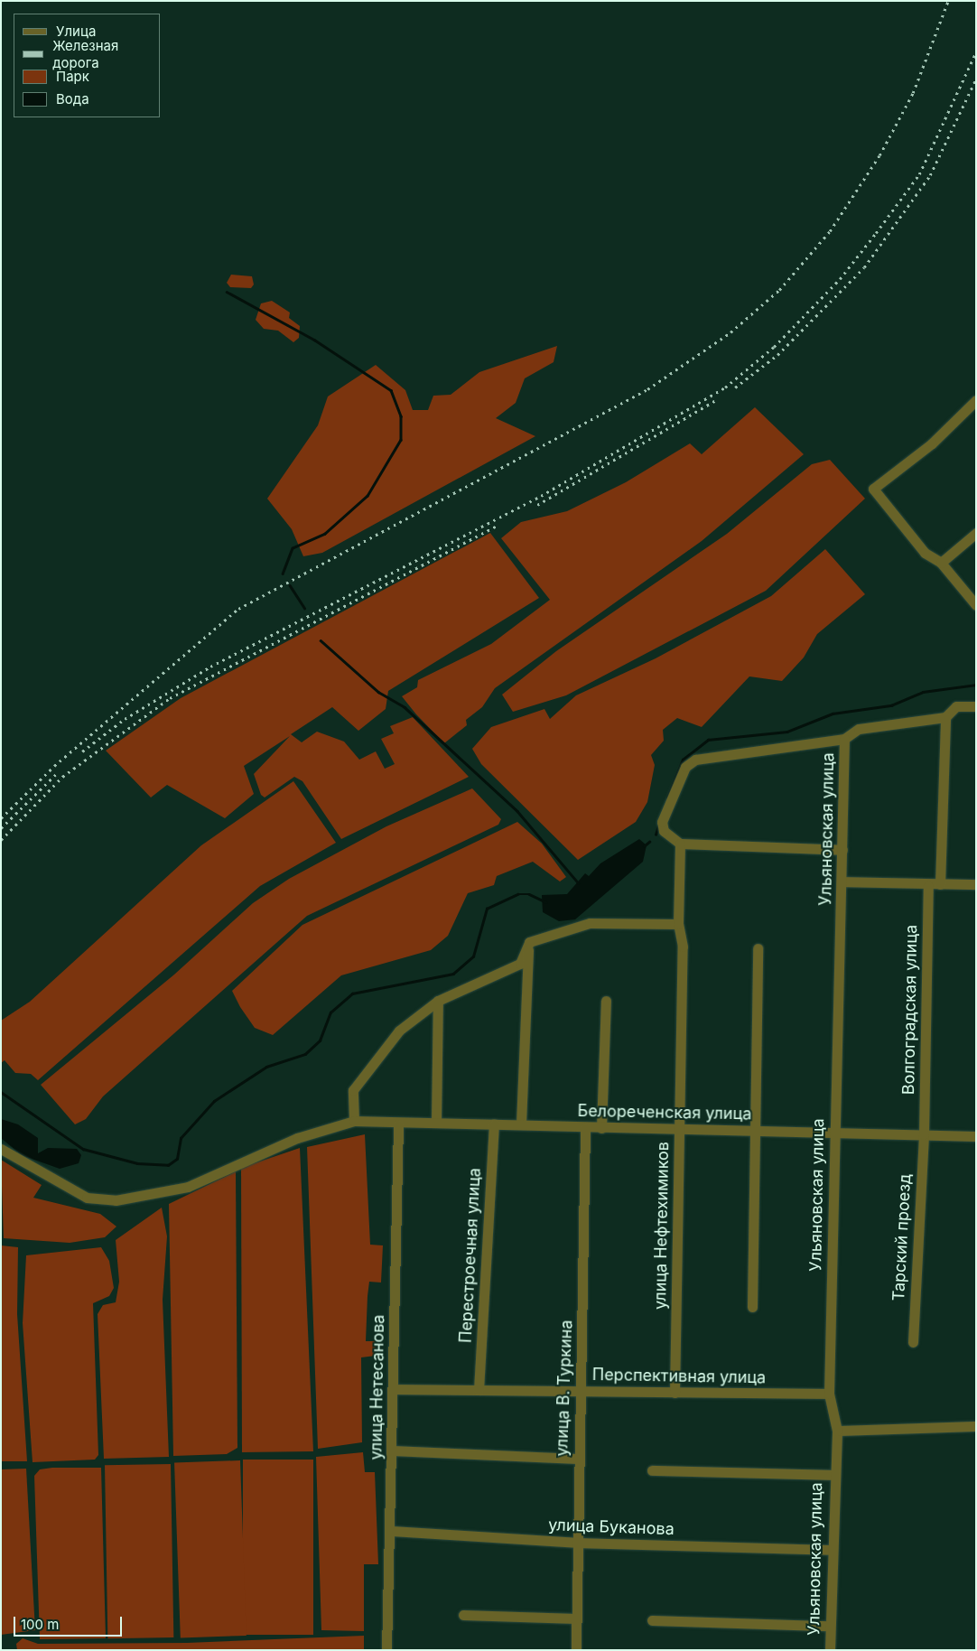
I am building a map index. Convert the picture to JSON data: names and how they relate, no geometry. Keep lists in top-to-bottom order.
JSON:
{
  "streets": {
    "street": [
      "Ульяновская улица",
      "Волгоградская улица",
      "Белореченская улица",
      "улица Нефтехимиков",
      "Тарский проезд",
      "Перестроечная улица",
      "Перспективная улица",
      "улица Нетесанова",
      "улица В. Туркина",
      "улица Буканова"
    ]
  },
  "crossings": [
    ["Ульяновская улица", "Белореченская улица"],
    ["Ульяновская улица", "Перспективная улица"],
    ["Ульяновская улица", "улица Буканова"],
    ["Волгоградская улица", "Белореченская улица"],
    ["Волгоградская улица", "Тарский проезд"],
    ["Белореченская улица", "улица Нефтехимиков"],
    ["Белореченская улица", "Тарский проезд"],
    ["Белореченская улица", "Перестроечная улица"],
    ["Белореченская улица", "улица Нетесанова"],
    ["Белореченская улица", "улица В. Туркина"],
    ["улица Нефтехимиков", "Перспективная улица"],
    ["Перестроечная улица", "Перспективная улица"],
    ["Перспективная улица", "улица Нетесанова"],
    ["Перспективная улица", "улица В. Туркина"],
    ["улица Нетесанова", "улица Буканова"],
    ["улица В. Туркина", "улица Буканова"]
  ],
  "legend": [
    "Улица",
    "Железная дорога",
    "Парк",
    "Вода"
  ],
  "scale_bar": "100 m"
}
